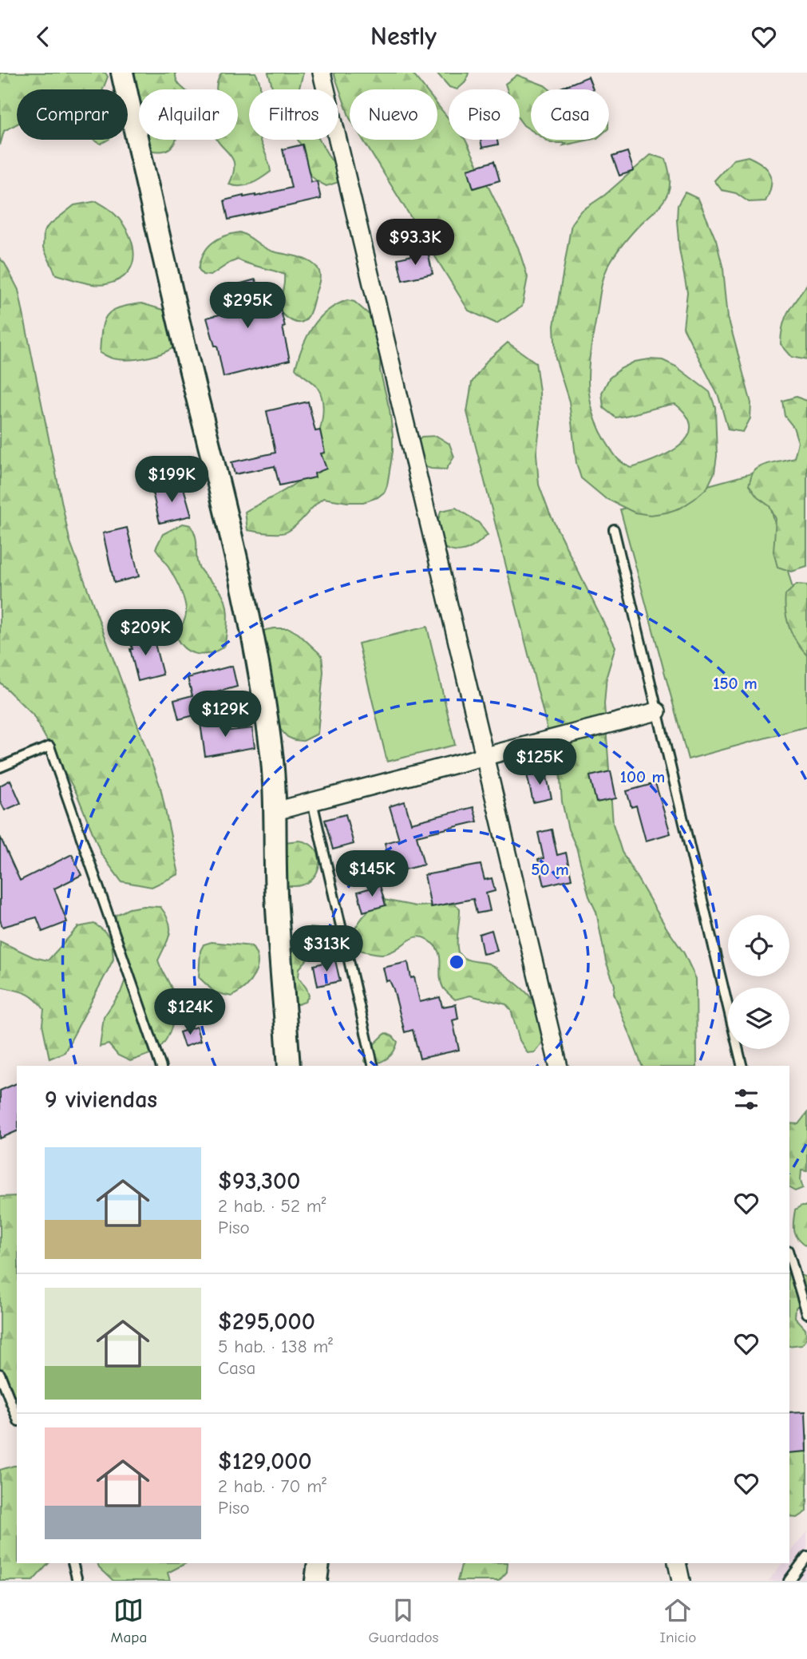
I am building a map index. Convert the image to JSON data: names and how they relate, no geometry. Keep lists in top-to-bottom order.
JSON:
{
  "page": {
    "header": "Nestly",
    "chip": [
      "Comprar",
      "Alquilar",
      "Filtros",
      "Nuevo",
      "Piso",
      "Casa"
    ],
    "price": [
      "$93.3K",
      "$295K",
      "$199K",
      "$209K",
      "$129K",
      "$125K",
      "$145K",
      "$313K",
      "$124K"
    ],
    "heading": "9 viviendas",
    "list": [
      {
        "name": "$93,300",
        "note": "2 hab. · 52 m² · Piso"
      },
      {
        "name": "$295,000",
        "note": "5 hab. · 138 m² · Casa"
      },
      {
        "name": "$129,000",
        "note": "2 hab. · 70 m² · Piso"
      }
    ],
    "tabs": ["Mapa", "Guardados", "Inicio"]
  },
  "rings": ["150 m", "100 m", "50 m"]
}
